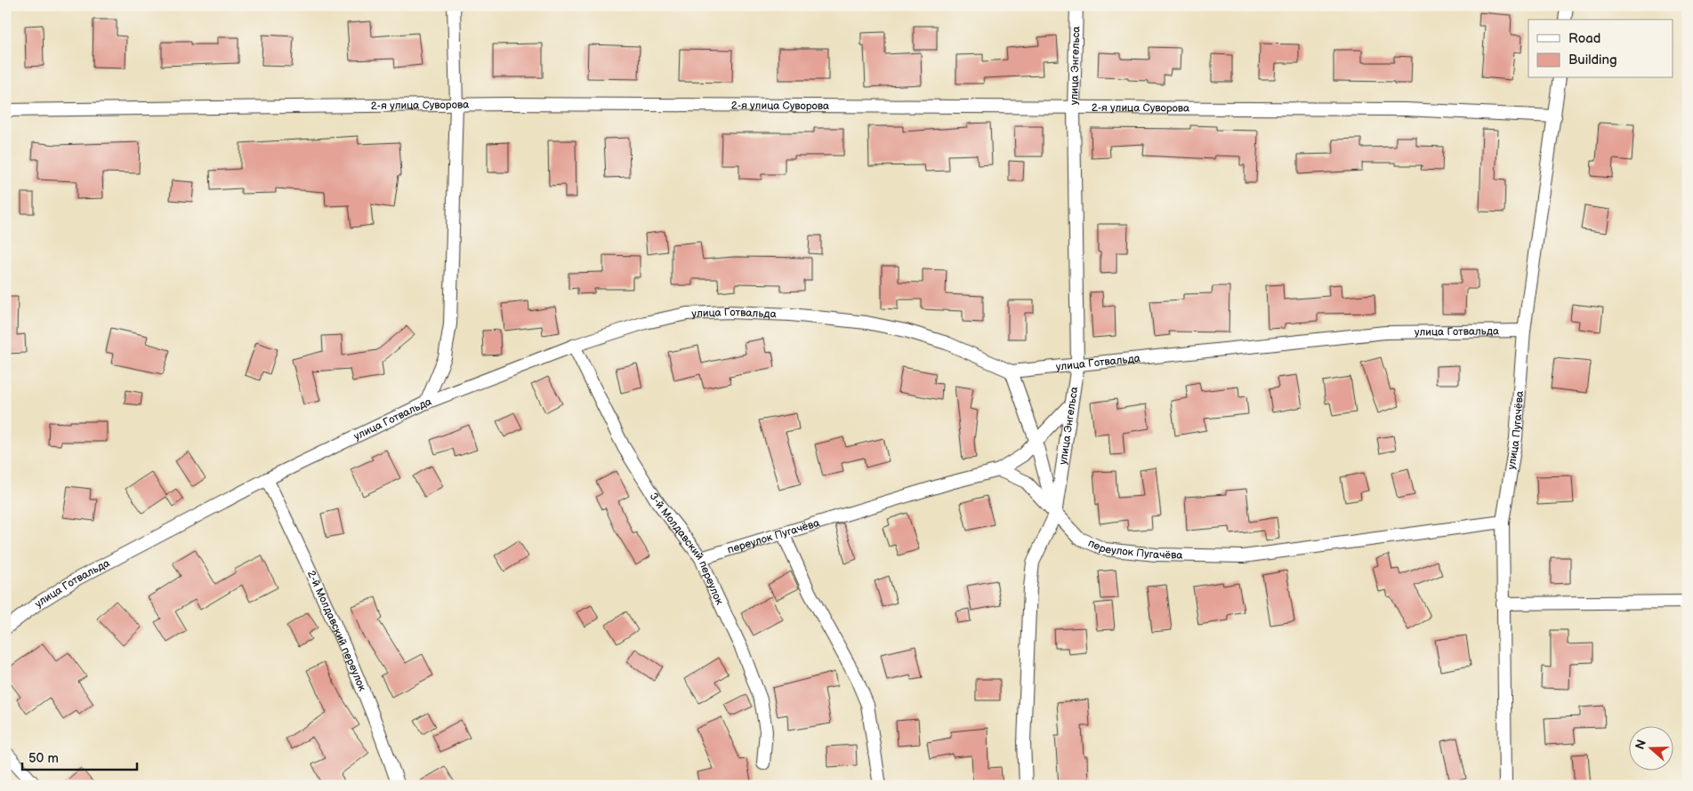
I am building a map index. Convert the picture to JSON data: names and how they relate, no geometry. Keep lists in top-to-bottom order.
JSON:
{
  "streets": {
    "street": [
      "улица Энгельса",
      "2-я улица Суворова",
      "улица Готвальда",
      "улица Пугачёва",
      "переулок Пугачёва",
      "3-й Молдавский переулок",
      "2-й Молдавский переулок"
    ]
  },
  "crossings": [
    ["улица Энгельса", "2-я улица Суворова"],
    ["улица Энгельса", "улица Готвальда"],
    ["улица Энгельса", "переулок Пугачёва"],
    ["2-я улица Суворова", "улица Пугачёва"],
    ["улица Готвальда", "улица Пугачёва"],
    ["улица Готвальда", "3-й Молдавский переулок"],
    ["улица Готвальда", "2-й Молдавский переулок"],
    ["улица Пугачёва", "переулок Пугачёва"],
    ["переулок Пугачёва", "3-й Молдавский переулок"]
  ],
  "legend": ["Road", "Building"],
  "scale_bar": "50 m",
  "north": "left"
}
